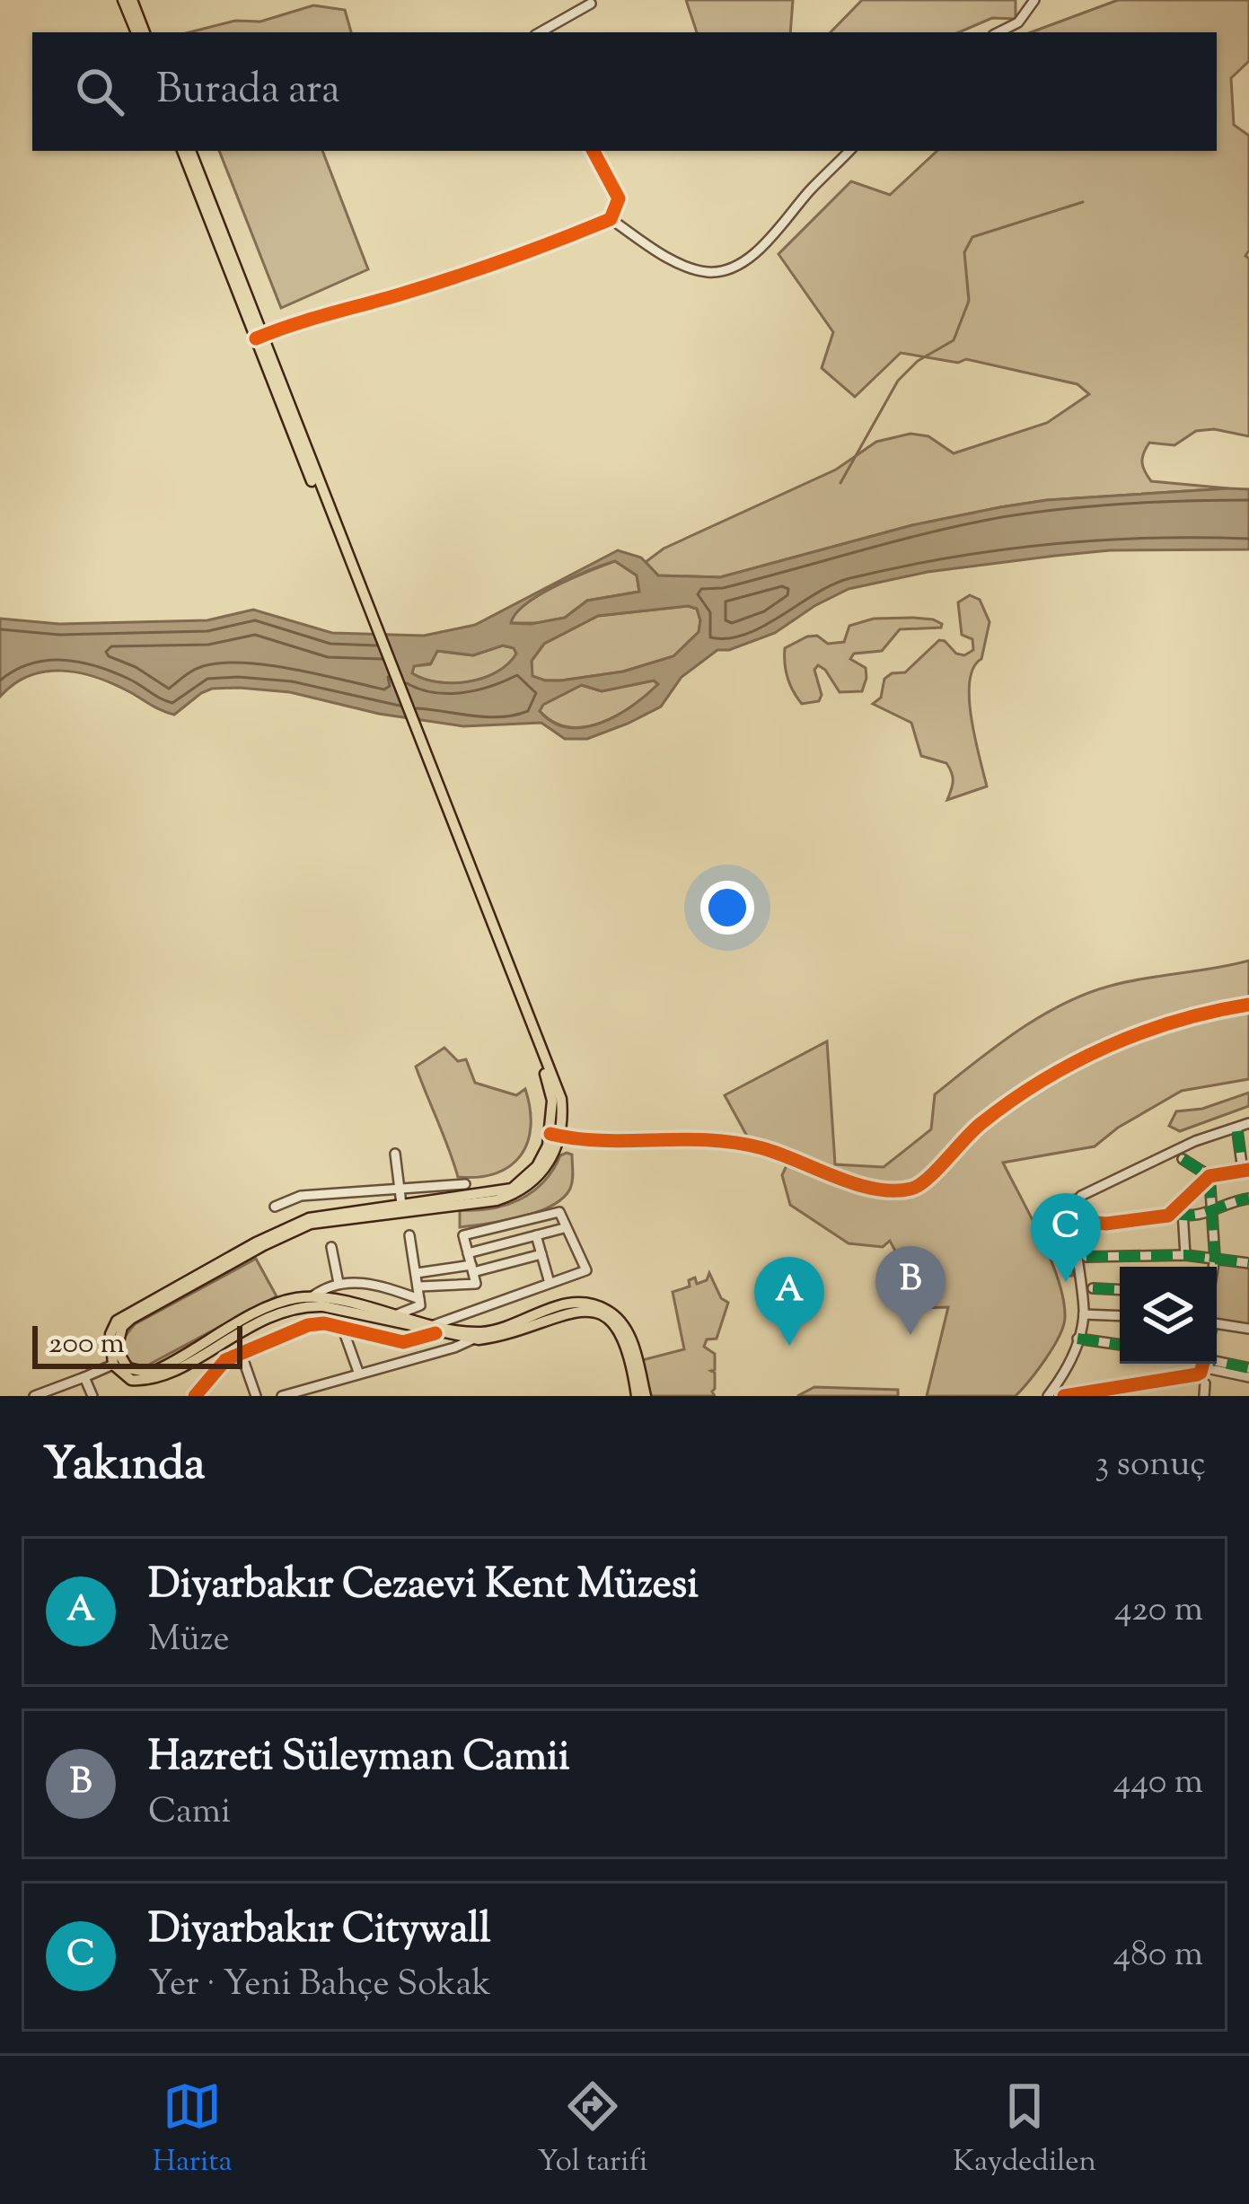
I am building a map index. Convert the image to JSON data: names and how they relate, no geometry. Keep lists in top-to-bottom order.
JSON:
{
  "scale_bar": "200 m",
  "page": {
    "search": "Burada ara",
    "pins": ["C", "B", "A"],
    "scale": "200 m",
    "heading": ["Yakında", "3 sonuç"],
    "list": [
      {
        "mark": "A",
        "name": "Diyarbakır Cezaevi Kent Müzesi",
        "note": "Müze",
        "value": "420 m"
      },
      {
        "mark": "B",
        "name": "Hazreti Süleyman Camii",
        "note": "Cami",
        "value": "440 m"
      },
      {
        "mark": "C",
        "name": "Diyarbakır Citywall",
        "note": "Yer · Yeni Bahçe Sokak",
        "value": "480 m"
      }
    ],
    "nav": ["Harita", "Yol tarifi", "Kaydedilen"]
  }
}
